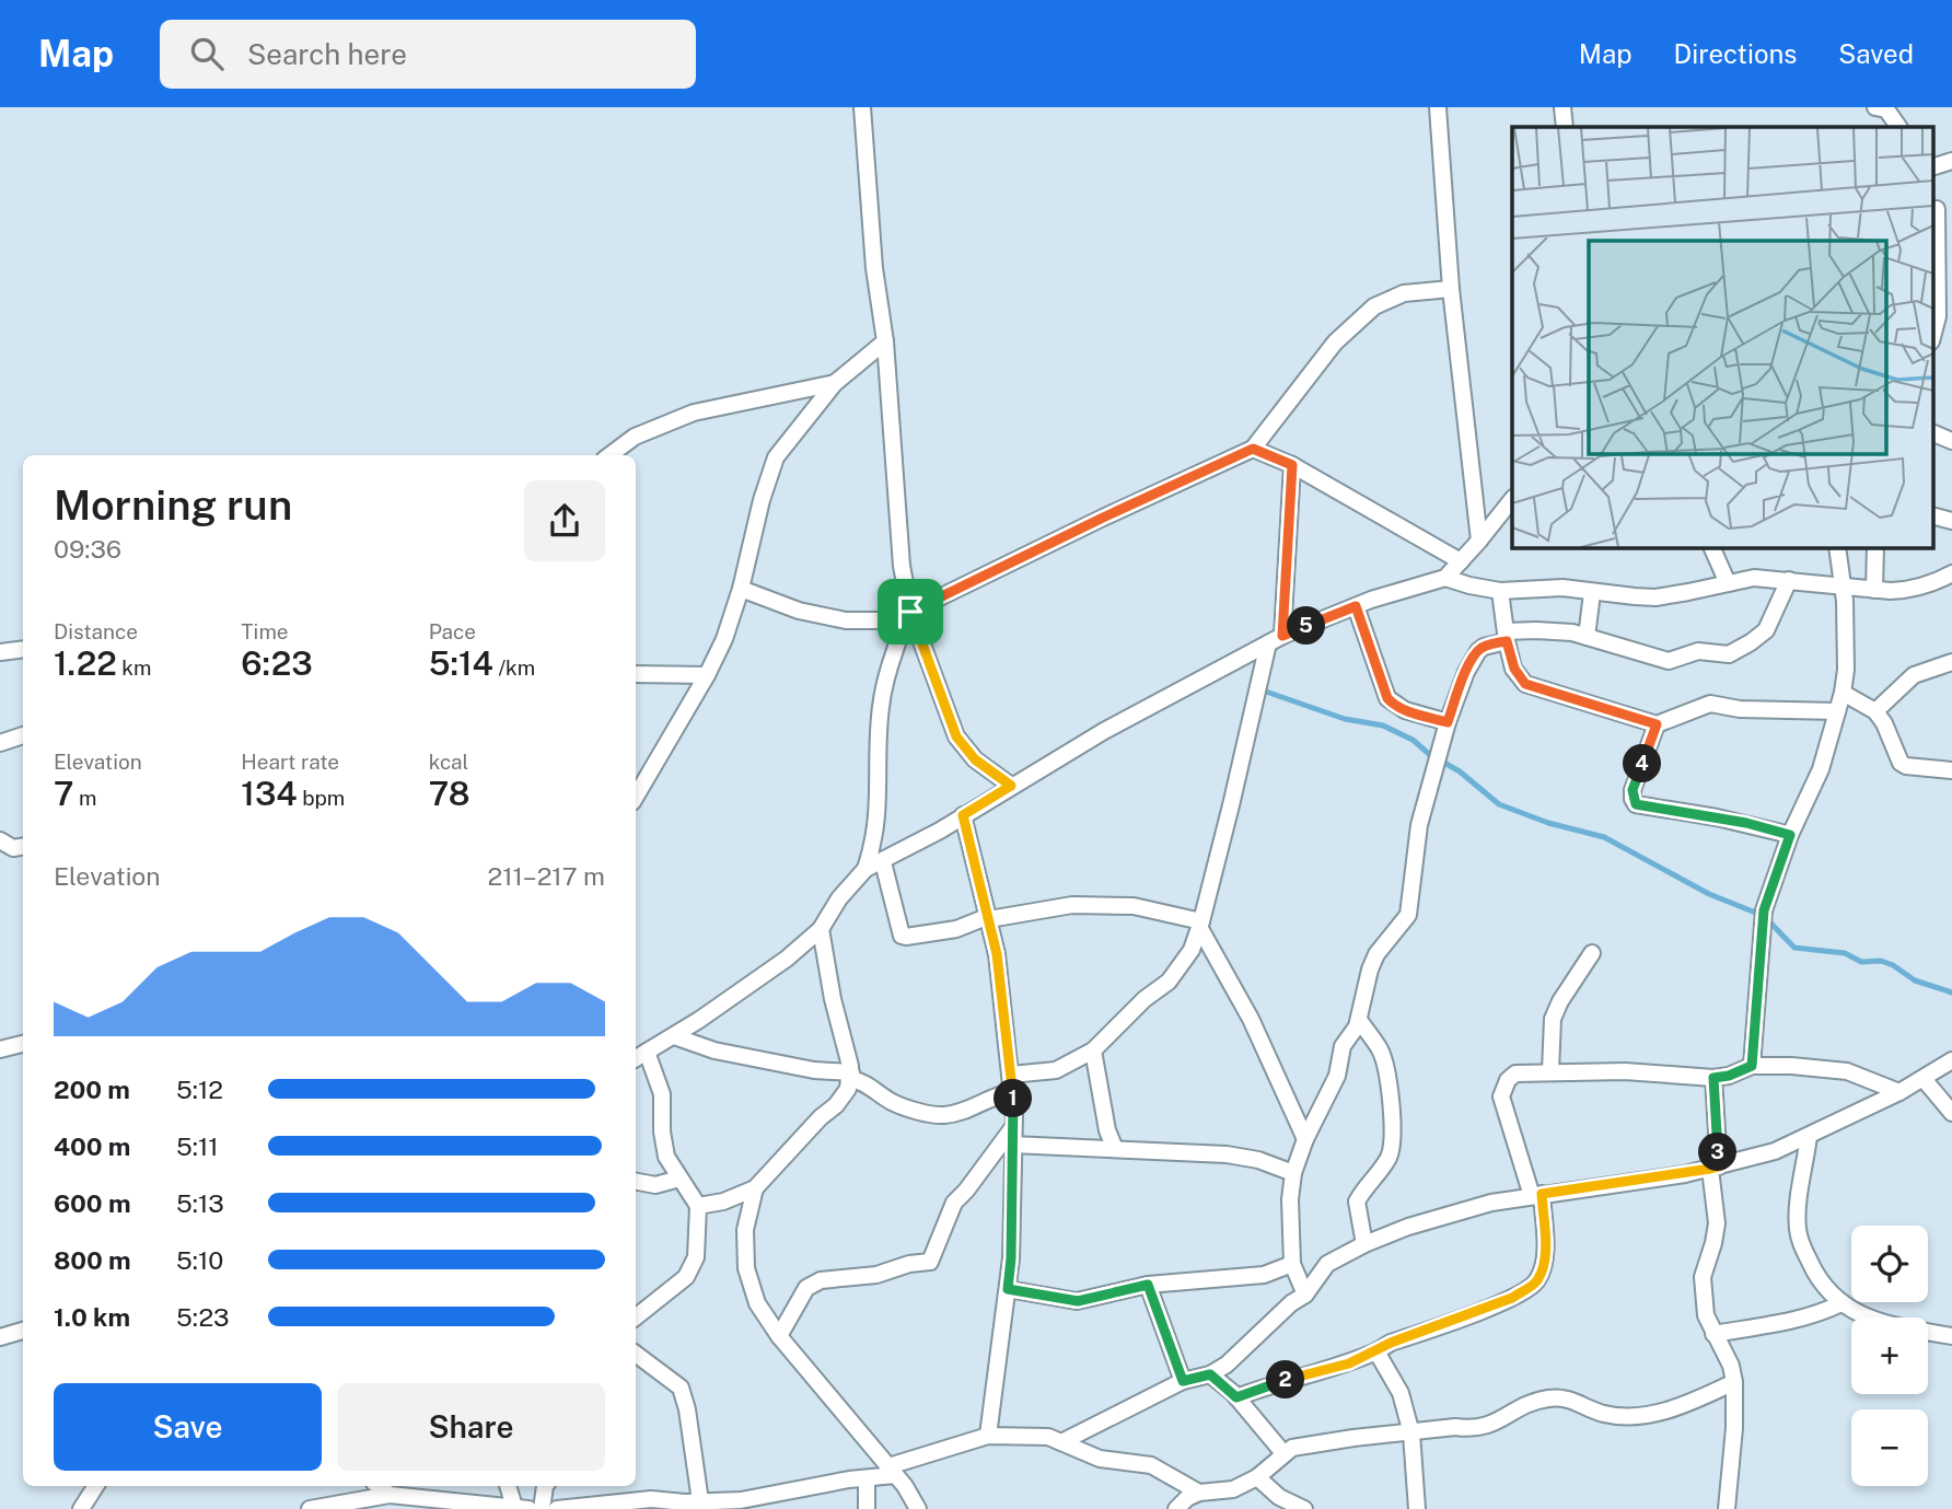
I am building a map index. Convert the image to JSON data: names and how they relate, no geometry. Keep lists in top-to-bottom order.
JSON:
{
  "page": {
    "header": "Map",
    "search": "Search here",
    "nav": ["Map", "Directions", "Saved"],
    "heading": ["Morning run", "09:36"],
    "stats": [
      ["Distance", "1.22 km"],
      ["Time", "6:23"],
      ["Pace", "5:14 /km"],
      ["Elevation", "7 m"],
      ["Heart rate", "134 bpm"],
      ["kcal", "78"]
    ],
    "pins": [
      "5",
      "4",
      "1",
      "3",
      "2"
    ],
    "chart": ["Elevation", "211–217 m"],
    "list": [
      {
        "name": "200 m",
        "note": "5:12"
      },
      {
        "name": "400 m",
        "note": "5:11"
      },
      {
        "name": "600 m",
        "note": "5:13"
      },
      {
        "name": "800 m",
        "note": "5:10"
      },
      {
        "name": "1.0 km",
        "note": "5:23"
      }
    ],
    "map_buttons": ["+", "−"],
    "buttons": ["Save", "Share"]
  }
}
